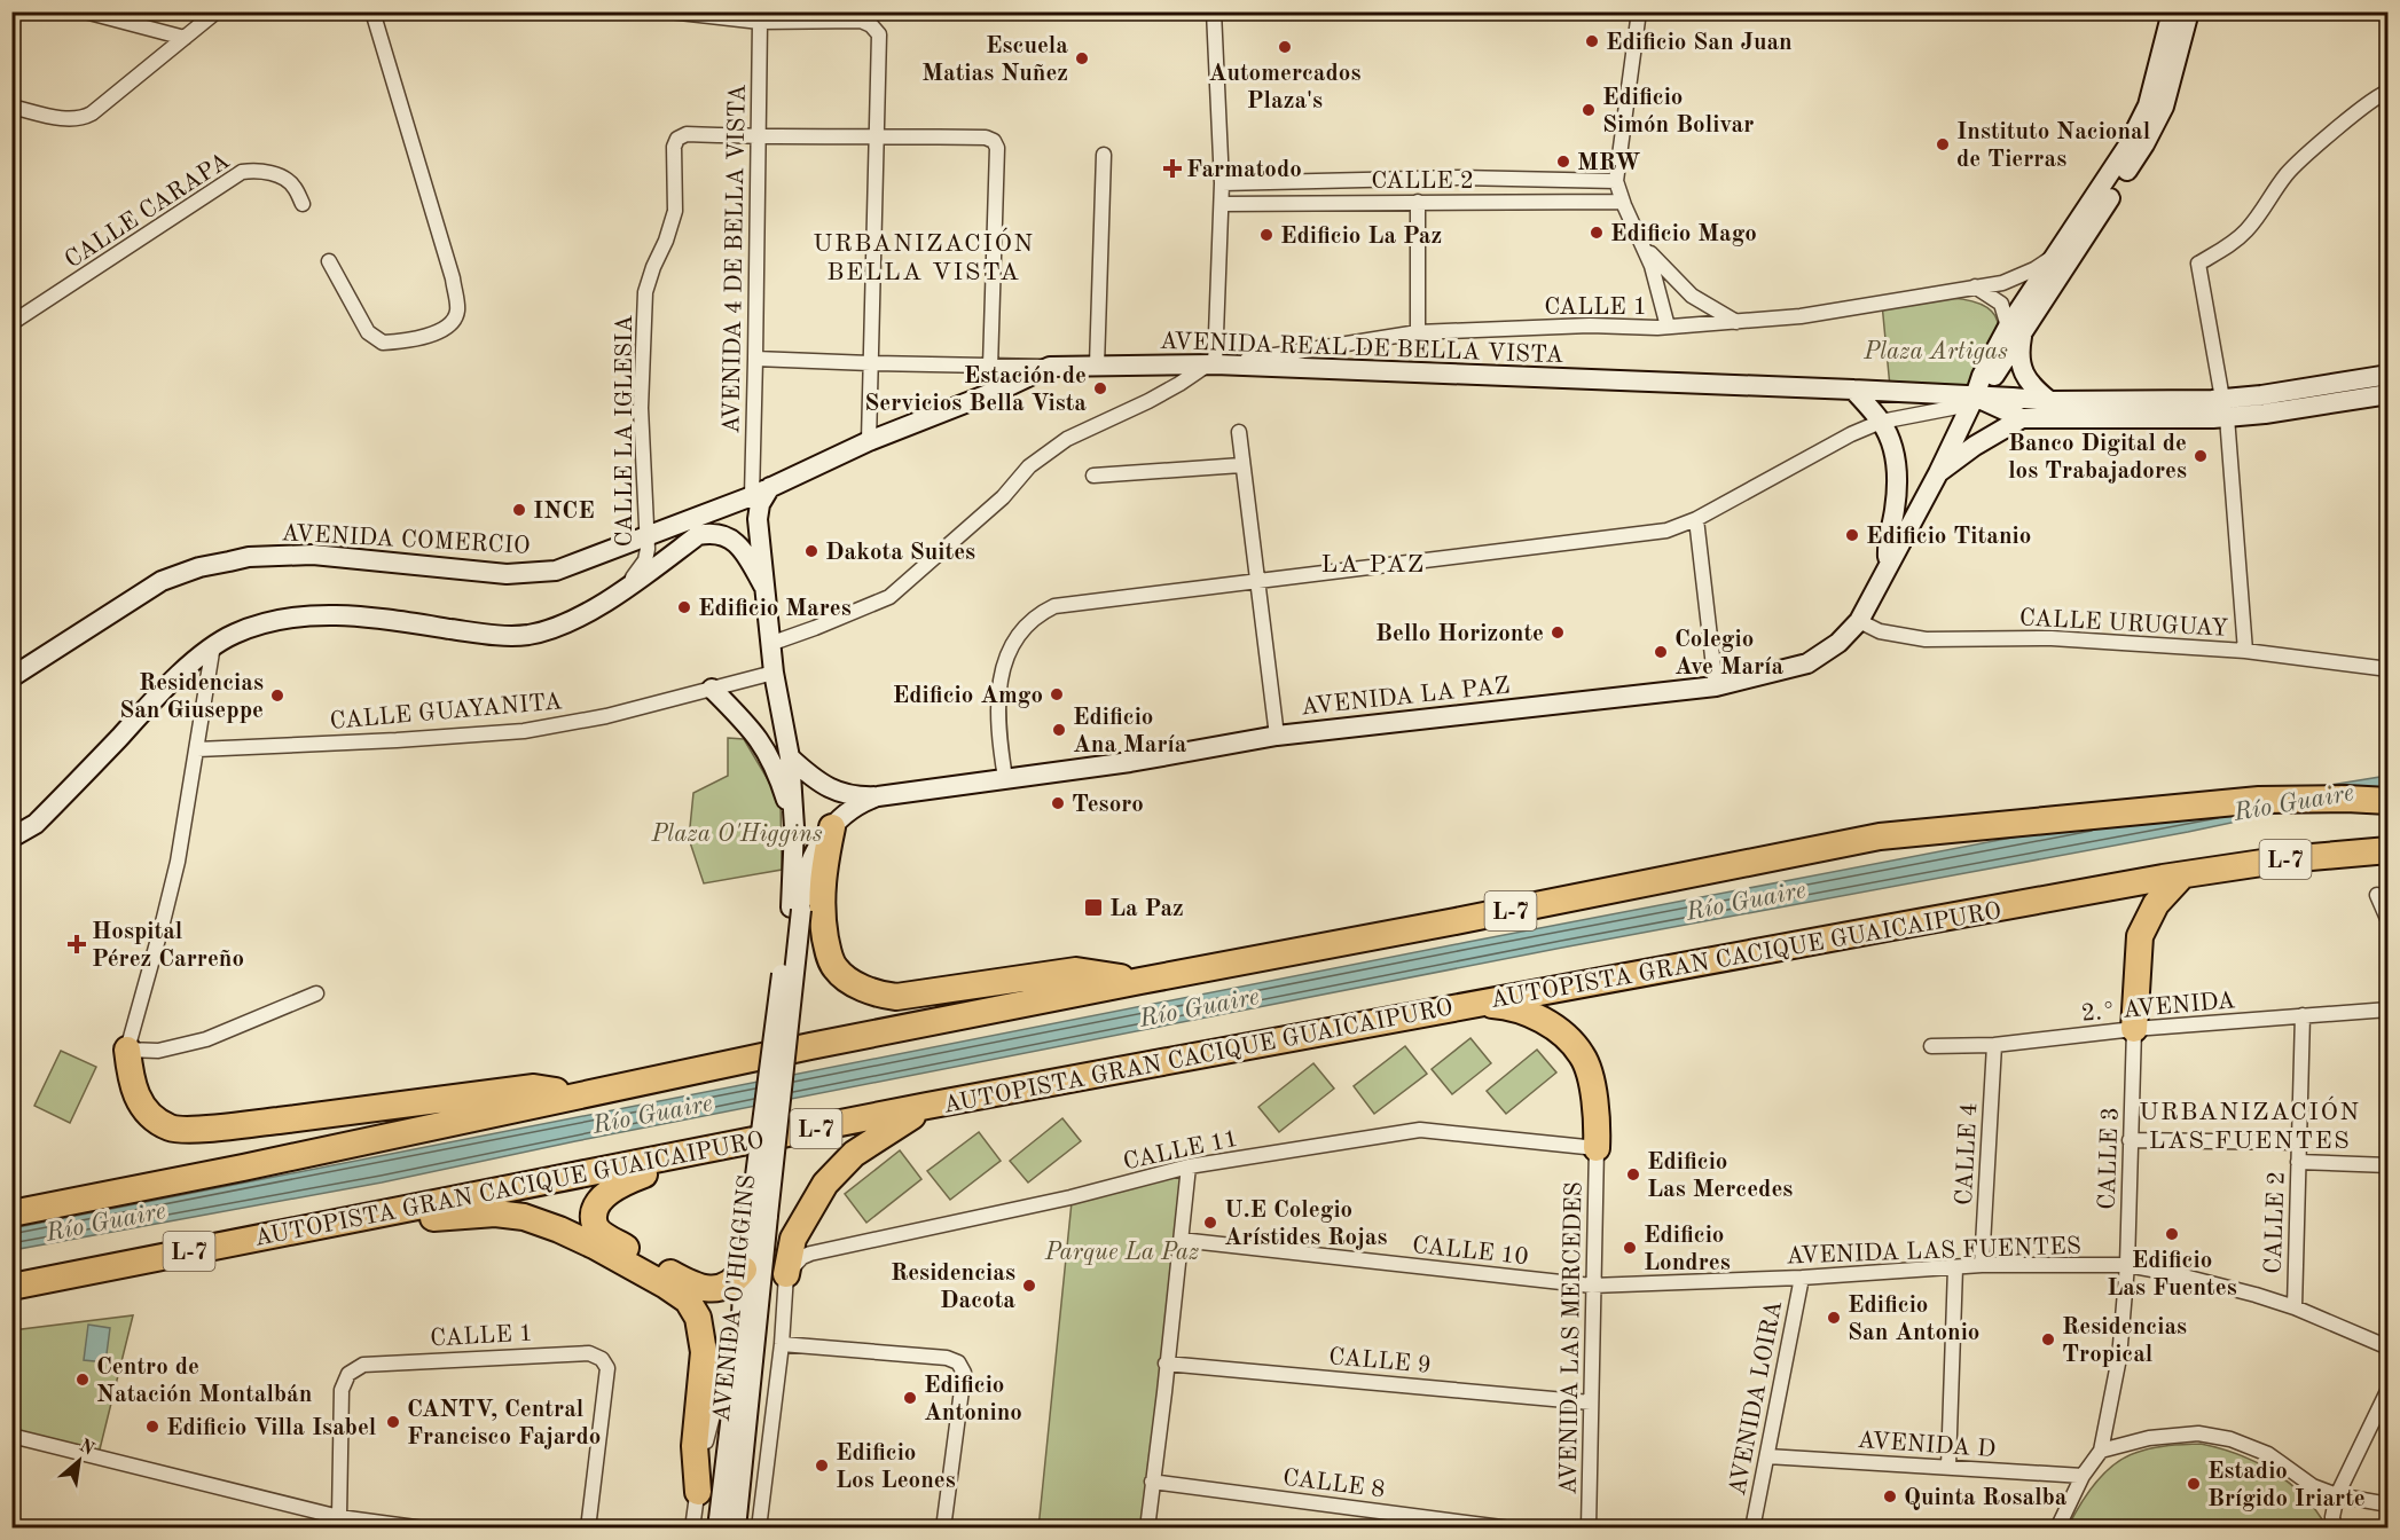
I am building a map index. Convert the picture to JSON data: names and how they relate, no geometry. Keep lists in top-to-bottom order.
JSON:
{
  "streets": {
    "highway": ["L-7", "AUTOPISTA GRAN CACIQUE GUAICAIPURO"],
    "main road": [
      "AVENIDA REAL DE BELLA VISTA",
      "AVENIDA COMERCIO",
      "AVENIDA LA PAZ",
      "AVENIDA O'HIGGINS"
    ],
    "street": [
      "CALLE 2",
      "CALLE CARAPA",
      "AVENIDA 4 DE BELLA VISTA",
      "CALLE 1",
      "CALLE LA IGLESIA",
      "CALLE URUGUAY",
      "CALLE GUAYANITA",
      "2.° AVENIDA",
      "CALLE 11",
      "CALLE 4",
      "CALLE 3",
      "CALLE 10",
      "AVENIDA LAS FUENTES",
      "AVENIDA LAS MERCEDES",
      "CALLE 9",
      "AVENIDA LOIRA",
      "AVENIDA D",
      "CALLE 8"
    ]
  },
  "crossings": [
    ["CALLE 2", "2.° AVENIDA"],
    ["CALLE 2", "AVENIDA LAS FUENTES"],
    ["AVENIDA 4 DE BELLA VISTA", "CALLE LA IGLESIA"],
    ["AVENIDA 4 DE BELLA VISTA", "AVENIDA COMERCIO"],
    ["CALLE 1", "AVENIDA REAL DE BELLA VISTA"],
    ["AVENIDA REAL DE BELLA VISTA", "AVENIDA COMERCIO"],
    ["AVENIDA REAL DE BELLA VISTA", "AVENIDA LA PAZ"],
    ["AVENIDA REAL DE BELLA VISTA", "AVENIDA O'HIGGINS"],
    ["CALLE LA IGLESIA", "AVENIDA COMERCIO"],
    ["CALLE LA IGLESIA", "AVENIDA O'HIGGINS"],
    ["AVENIDA COMERCIO", "AVENIDA O'HIGGINS"],
    ["CALLE URUGUAY", "AVENIDA LA PAZ"],
    ["AVENIDA LA PAZ", "AVENIDA O'HIGGINS"],
    ["CALLE GUAYANITA", "AVENIDA O'HIGGINS"],
    ["2.° AVENIDA", "CALLE 4"],
    ["2.° AVENIDA", "CALLE 3"],
    ["CALLE 11", "AVENIDA O'HIGGINS"],
    ["CALLE 11", "AVENIDA LAS MERCEDES"],
    ["CALLE 4", "AVENIDA LAS FUENTES"],
    ["CALLE 3", "AVENIDA LAS FUENTES"],
    ["CALLE 10", "AVENIDA LAS FUENTES"],
    ["CALLE 10", "AVENIDA LAS MERCEDES"],
    ["AVENIDA LAS FUENTES", "AVENIDA LAS MERCEDES"],
    ["AVENIDA LAS FUENTES", "AVENIDA LOIRA"],
    ["AVENIDA LAS MERCEDES", "CALLE 9"],
    ["AVENIDA LOIRA", "AVENIDA D"]
  ],
  "districts": ["URBANIZACIÓN BELLA VISTA", "LA PAZ", "URBANIZACIÓN LAS FUENTES"],
  "water": ["Río Guaire"],
  "parks": ["Plaza Artigas", "Plaza O'Higgins", "Parque La Paz"],
  "places": {
    "other": [
      "Edificio San Juan",
      "Automercados Plaza's",
      "Escuela Matias Nuñez",
      "Edificio Simón Bolivar",
      "Instituto Nacional de Tierras",
      "MRW",
      "Edificio Mago",
      "Edificio La Paz",
      "Estación de Servicios Bella Vista",
      "Banco Digital de los Trabajadores",
      "INCE",
      "Edificio Titanio",
      "Dakota Suites",
      "Edificio Mares",
      "Bello Horizonte",
      "Colegio Ave María",
      "Edificio Amgo",
      "Residencias San Giuseppe",
      "Edificio Ana María",
      "Tesoro",
      "Edificio Las Mercedes",
      "U.E Colegio Arístides Rojas",
      "Edificio Las Fuentes",
      "Edificio Londres",
      "Residencias Dacota",
      "Edificio San Antonio",
      "Residencias Tropical",
      "Centro de Natación Montalbán",
      "Edificio Antonino",
      "CANTV, Central Francisco Fajardo",
      "Edificio Villa Isabel",
      "Edificio Los Leones",
      "Estadio Brígido Iriarte",
      "Quinta Rosalba"
    ],
    "health": ["Farmatodo", "Hospital Pérez Carreño"],
    "transit": ["La Paz"]
  },
  "north": "top right"
}
